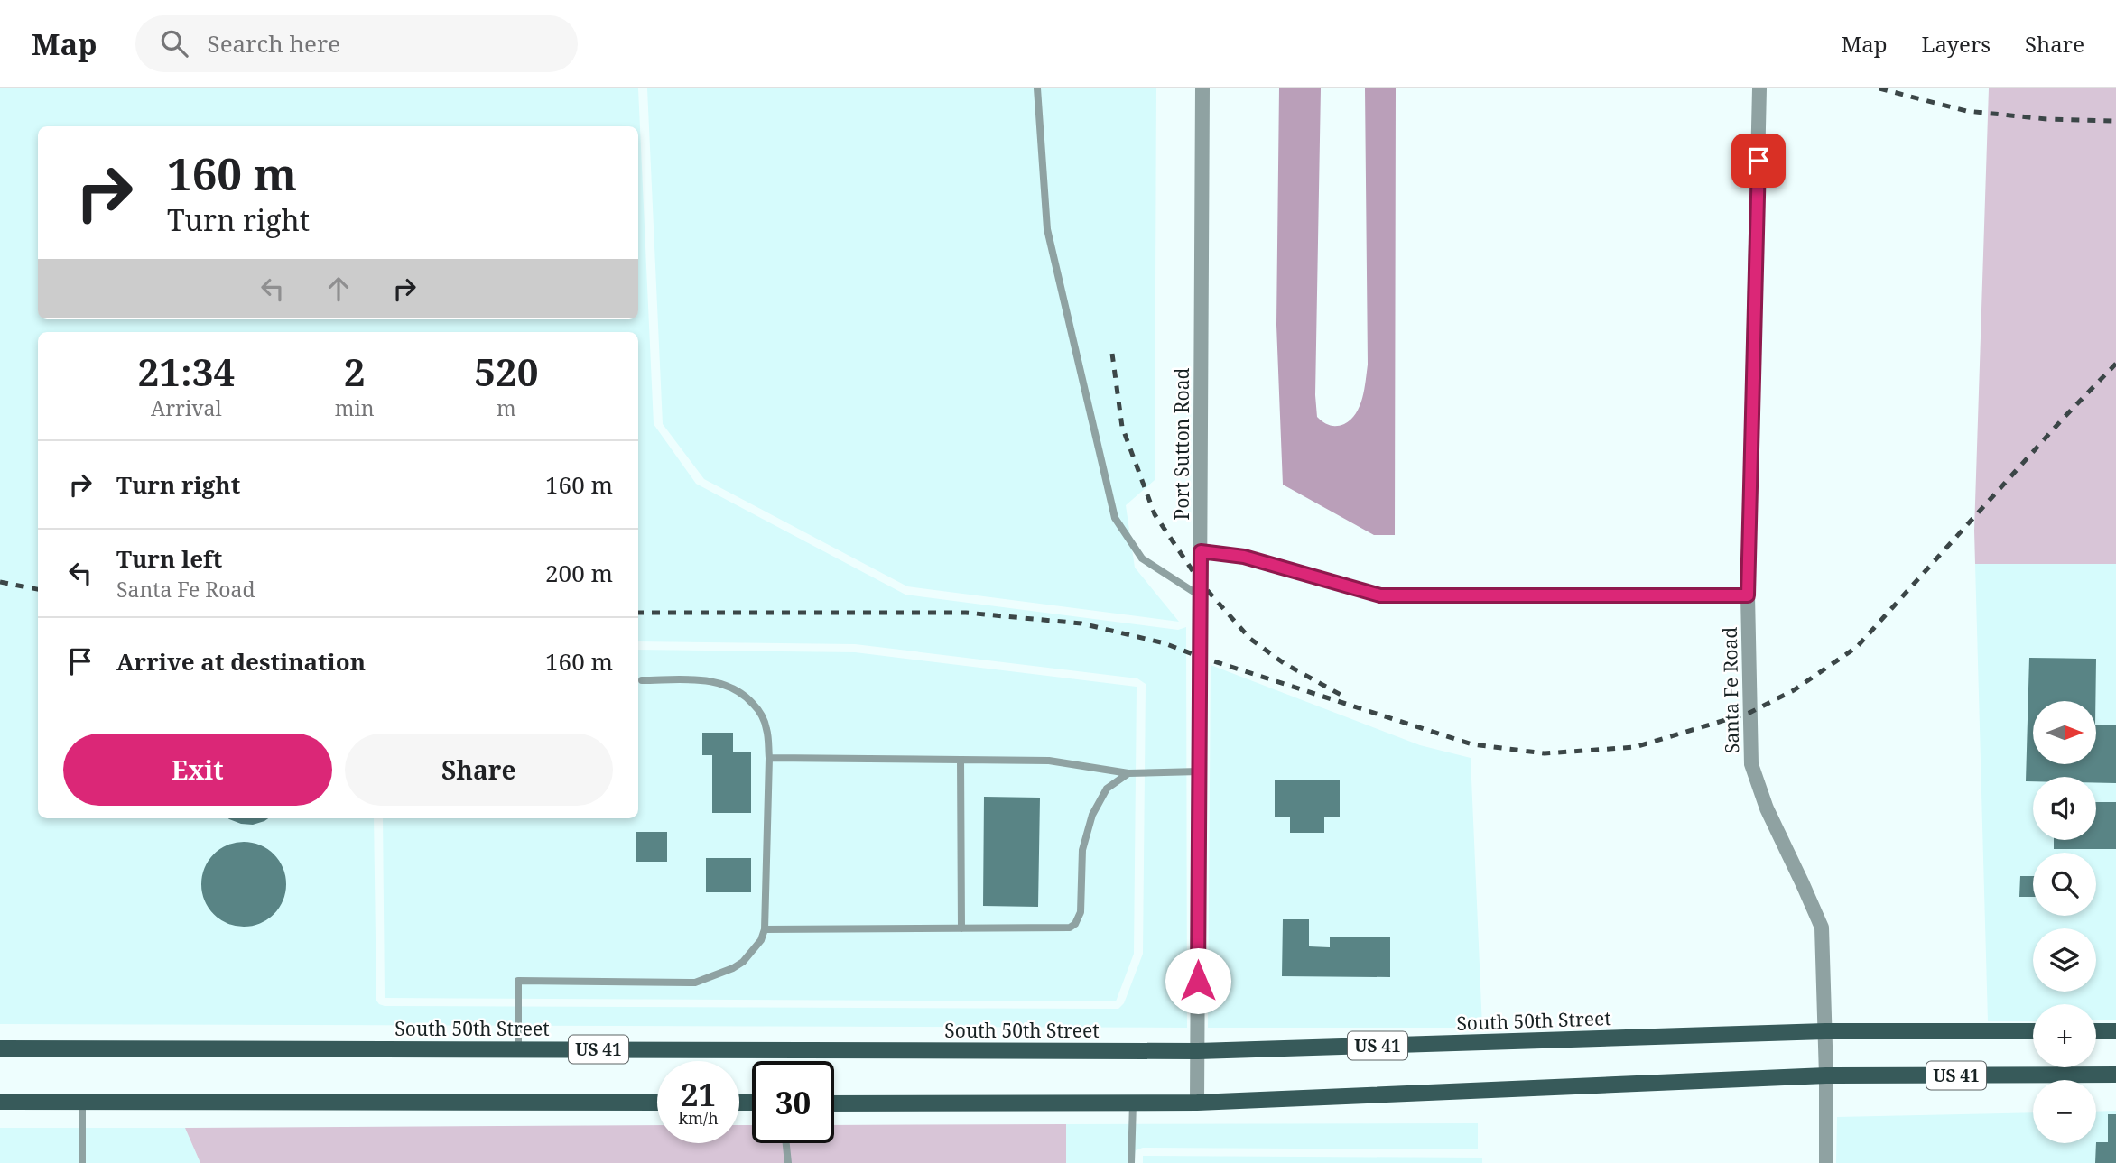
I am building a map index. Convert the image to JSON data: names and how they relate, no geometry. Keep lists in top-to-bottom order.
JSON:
{
  "streets": {
    "main road": ["South 50th Street", "US 41"],
    "street": ["Port Sutton Road", "Santa Fe Road"]
  },
  "crossings": [
    ["Port Sutton Road", "South 50th Street"],
    ["Port Sutton Road", "US 41"],
    ["Santa Fe Road", "South 50th Street"],
    ["Santa Fe Road", "US 41"]
  ],
  "north": "right",
  "page": {
    "header": "Map",
    "search": "Search here",
    "nav": ["Map", "Layers", "Share"],
    "turn": ["160 m", "Turn right"],
    "eta": [
      "21:34",
      "Arrival",
      "2",
      "min",
      "520",
      "m"
    ],
    "list": [
      {
        "name": "Turn right",
        "value": "160 m"
      },
      {
        "name": "Turn left",
        "note": "Santa Fe Road",
        "value": "200 m"
      },
      {
        "name": "Arrive at destination",
        "value": "160 m"
      }
    ],
    "map_buttons": ["+", "−"],
    "buttons": ["Exit", "Share"],
    "speed": "21 km/h",
    "limit": "30"
  }
}
